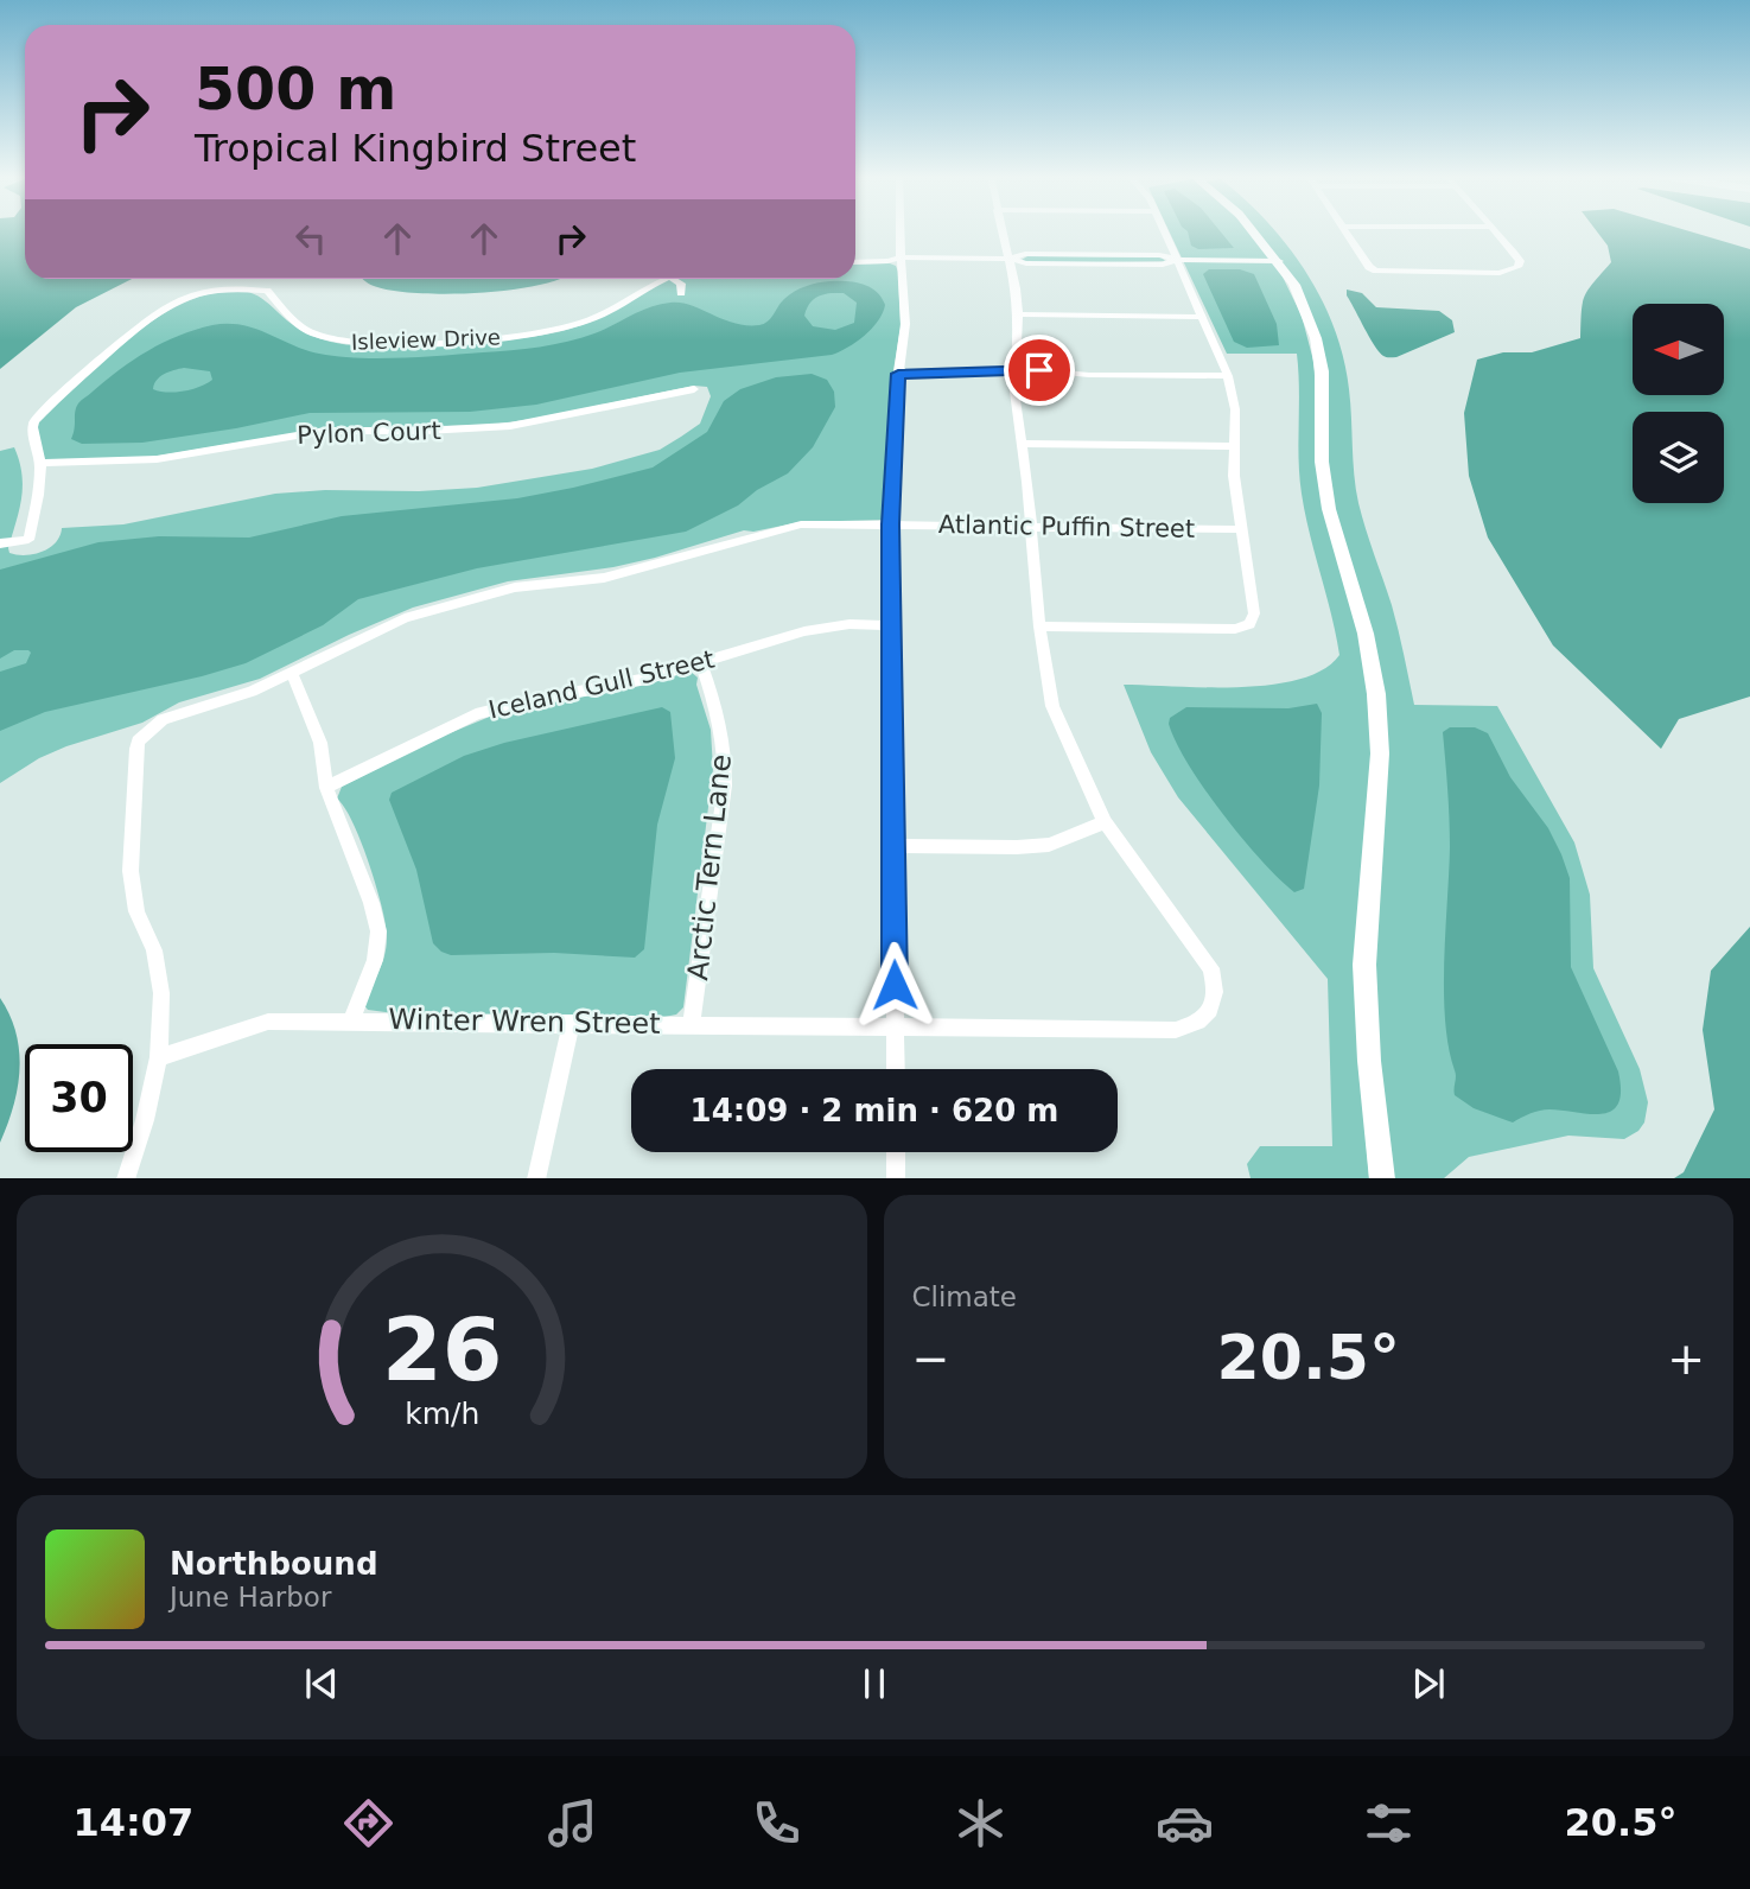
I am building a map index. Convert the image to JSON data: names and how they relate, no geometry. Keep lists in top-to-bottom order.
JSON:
{
  "streets": {
    "street": [
      "Isleview Drive",
      "Pylon Court",
      "Atlantic Puffin Street",
      "Iceland Gull Street",
      "Arctic Tern Lane",
      "Winter Wren Street"
    ]
  },
  "crossings": [
    ["Isleview Drive", "Pylon Court"],
    ["Atlantic Puffin Street", "Winter Wren Street"],
    ["Iceland Gull Street", "Arctic Tern Lane"],
    ["Arctic Tern Lane", "Winter Wren Street"]
  ],
  "north": "left",
  "page": {
    "turn": ["500 m", "Tropical Kingbird Street"],
    "limit": "30",
    "trip": "14:09 · 2 min · 620 m",
    "tile": "Climate",
    "heat": ["−", "20.5°", "+"],
    "song": ["Northbound", "June Harbor"],
    "tabs": ["14:07", "20.5°"],
    "gauge": ["26", "km/h"]
  }
}
